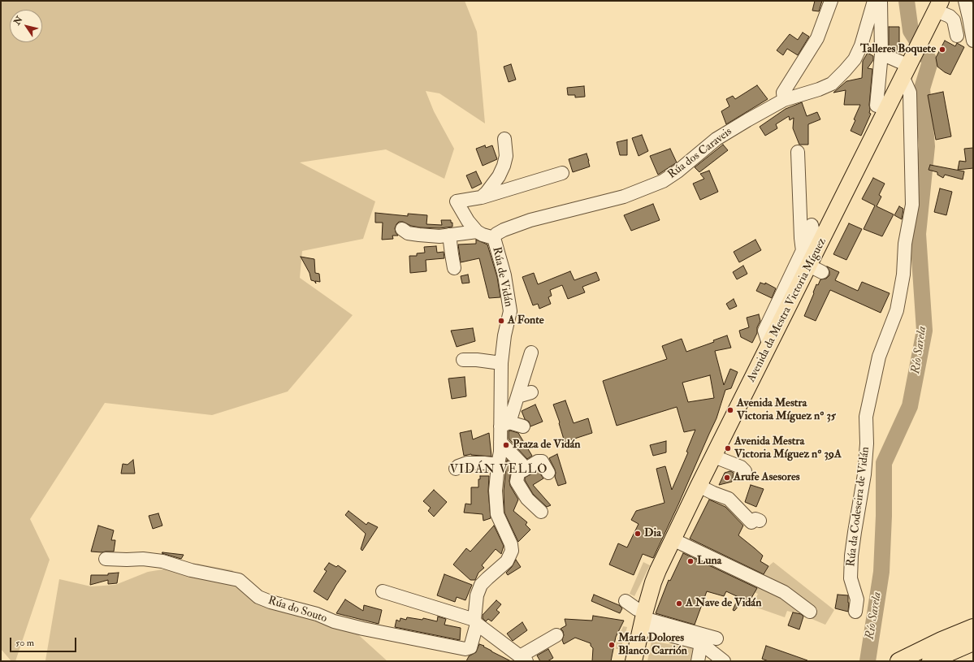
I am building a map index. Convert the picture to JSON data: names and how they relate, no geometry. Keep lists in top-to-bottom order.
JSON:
{
  "streets": {
    "main road": ["Avenida da Mestra Victoria Míguez"],
    "street": [
      "Rúa dos Caraveis",
      "Rúa de Vidán",
      "Rúa da Codeseira de Vidán",
      "Rúa do Souto"
    ]
  },
  "crossings": [
    ["Rúa dos Caraveis", "Rúa de Vidán"],
    ["Rúa de Vidán", "Rúa do Souto"],
    ["Avenida da Mestra Victoria Míguez", "Rúa da Codeseira de Vidán"]
  ],
  "districts": ["VIDÁN VELLO"],
  "water": ["Río Sarela"],
  "places": [
    "Talleres Boquete",
    "A Fonte",
    "Avenida Mestra Victoria Míguez nº 35",
    "Praza de Vidán",
    "Avenida Mestra Victoria Míguez nº 39A",
    "Arufe Asesores",
    "Dia",
    "Luna",
    "A Nave de Vidán",
    "María Dolores Blanco Carrión"
  ],
  "scale_bar": "50 m",
  "north": "top left"
}
